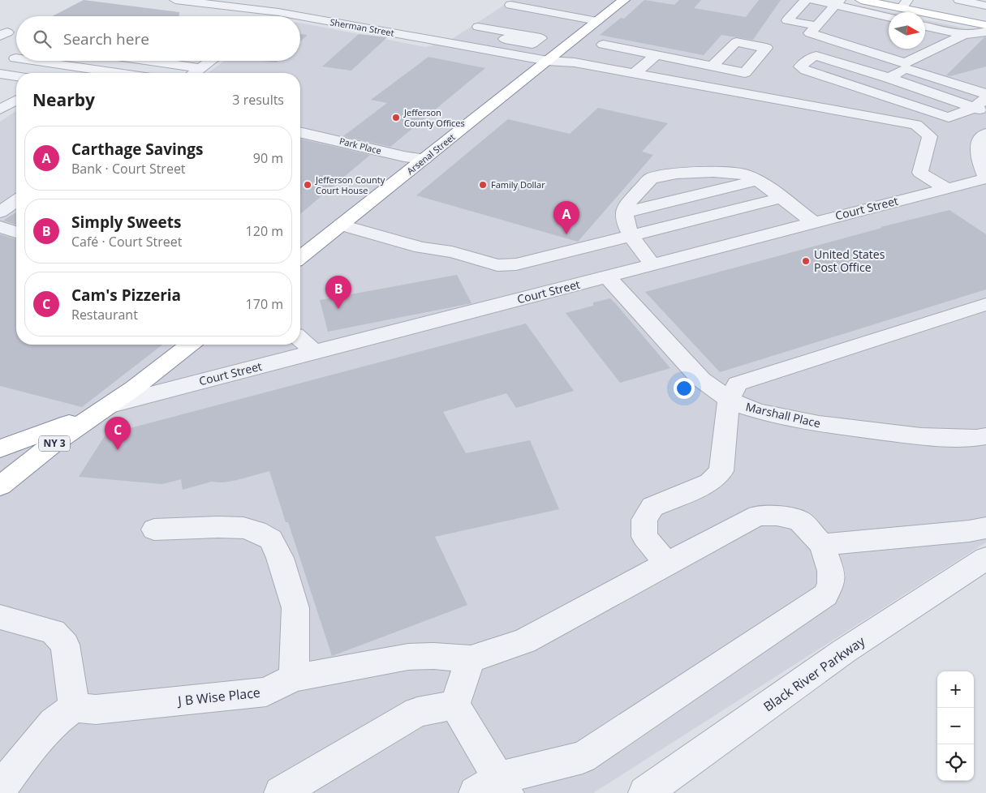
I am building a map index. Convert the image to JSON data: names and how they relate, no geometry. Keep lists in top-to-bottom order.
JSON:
{
  "streets": {
    "main road": ["Arsenal Street", "NY 3"],
    "street": [
      "Sherman Street",
      "Park Place",
      "Court Street",
      "Marshall Place",
      "Black River Parkway",
      "J B Wise Place"
    ]
  },
  "crossings": [
    ["Sherman Street", "Arsenal Street"],
    ["Sherman Street", "Court Street"],
    ["Park Place", "Arsenal Street"],
    ["Court Street", "Marshall Place"],
    ["Court Street", "NY 3"]
  ],
  "places": [
    "Jefferson County Offices",
    "Jefferson County Court House",
    "Family Dollar",
    "United States Post Office"
  ],
  "north": "right",
  "page": {
    "search": "Search here",
    "heading": ["Nearby", "3 results"],
    "list": [
      {
        "mark": "A",
        "name": "Carthage Savings",
        "note": "Bank · Court Street",
        "value": "90 m"
      },
      {
        "mark": "B",
        "name": "Simply Sweets",
        "note": "Café · Court Street",
        "value": "120 m"
      },
      {
        "mark": "C",
        "name": "Cam's Pizzeria",
        "note": "Restaurant",
        "value": "170 m"
      }
    ],
    "pins": ["A", "B", "C"],
    "map_buttons": ["+", "−"]
  }
}
